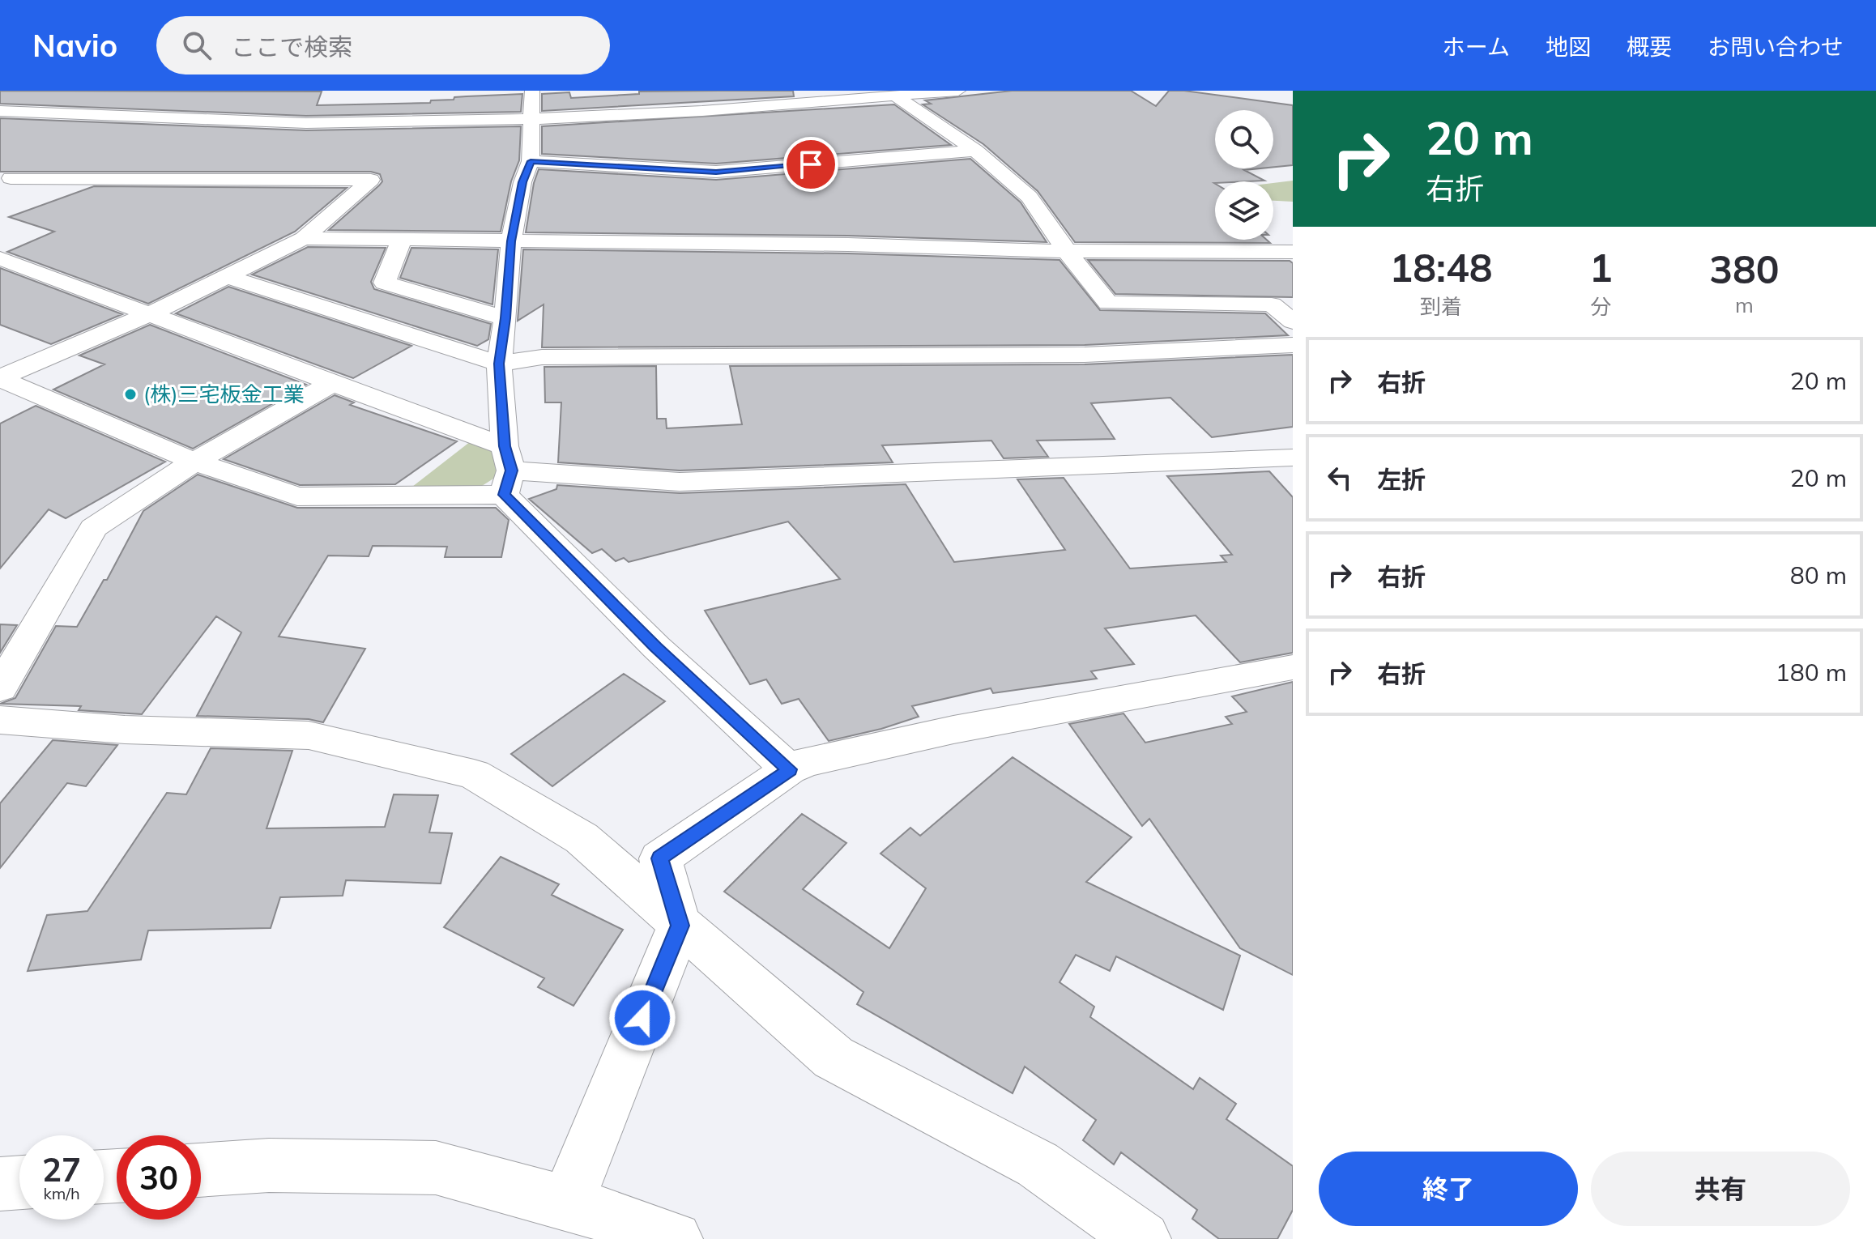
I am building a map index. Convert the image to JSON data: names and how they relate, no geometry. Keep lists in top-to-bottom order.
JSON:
{
  "places": ["(株)三宅板金工業"],
  "page": {
    "header": "Navio",
    "search": "ここで検索",
    "nav": [
      "ホーム",
      "地図",
      "概要",
      "お問い合わせ"
    ],
    "turn": ["20 m", "右折"],
    "eta": [
      "18:48",
      "到着",
      "1",
      "分",
      "380",
      "m"
    ],
    "list": [
      {
        "name": "右折",
        "value": "20 m"
      },
      {
        "name": "左折",
        "value": "20 m"
      },
      {
        "name": "右折",
        "value": "80 m"
      },
      {
        "name": "右折",
        "value": "180 m"
      }
    ],
    "speed": "27 km/h",
    "limit": "30",
    "buttons": ["終了", "共有"]
  }
}
